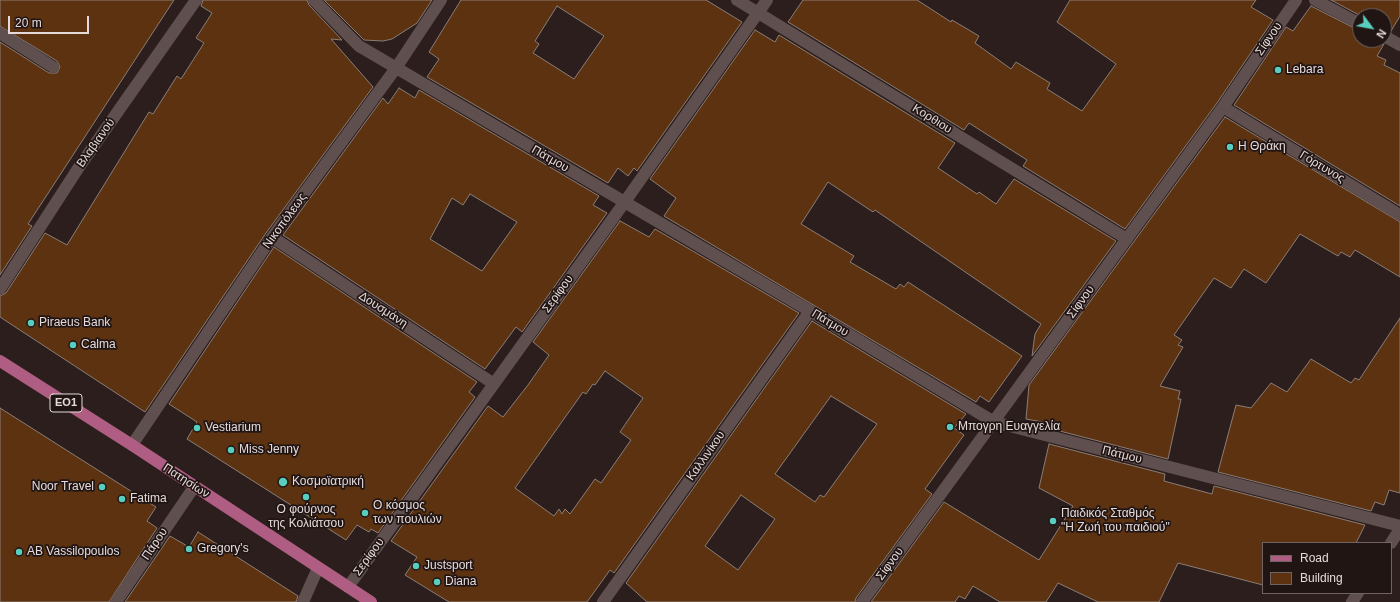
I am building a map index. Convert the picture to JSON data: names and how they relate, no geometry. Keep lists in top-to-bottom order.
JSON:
{
  "streets": {
    "main road": ["ΕΟ1", "Πατησίων"],
    "street": [
      "Σίφνου",
      "Κορθιου",
      "Βλαβιανού",
      "Πάτμου",
      "Γόρτυνος",
      "Νικοπόλεως",
      "Σερίφου",
      "Δουσμάνη",
      "Καλλινίκου",
      "Πάρου"
    ]
  },
  "crossings": [
    ["Σίφνου", "Κορθιου"],
    ["Σίφνου", "Πάτμου"],
    ["Σίφνου", "Γόρτυνος"],
    ["Κορθιου", "Σερίφου"],
    ["Πάτμου", "Νικοπόλεως"],
    ["Πάτμου", "Σερίφου"],
    ["Πάτμου", "Καλλινίκου"],
    ["Νικοπόλεως", "Δουσμάνη"],
    ["Νικοπόλεως", "Πατησίων"],
    ["Σερίφου", "Δουσμάνη"],
    ["Σερίφου", "Πατησίων"],
    ["Πατησίων", "Πάρου"]
  ],
  "places": [
    "Lebara",
    "Η Θράκη",
    "Piraeus Bank",
    "Calma",
    "Μπογρη Ευαγγελία",
    "Vestiarium",
    "Miss Jenny",
    "Κοσμοϊατρική",
    "Noor Travel",
    "Ο φούρνος της Κολιάτσου",
    "Fatima",
    "Ο κόσμος των πουλιών",
    "Παιδικός Σταθμός \"Η Ζωή του παιδιού\"",
    "Gregory's",
    "AB Vassilopoulos",
    "Justsport",
    "Diana"
  ],
  "legend": ["Road", "Building"],
  "scale_bar": "20 m",
  "north": "bottom right"
}
